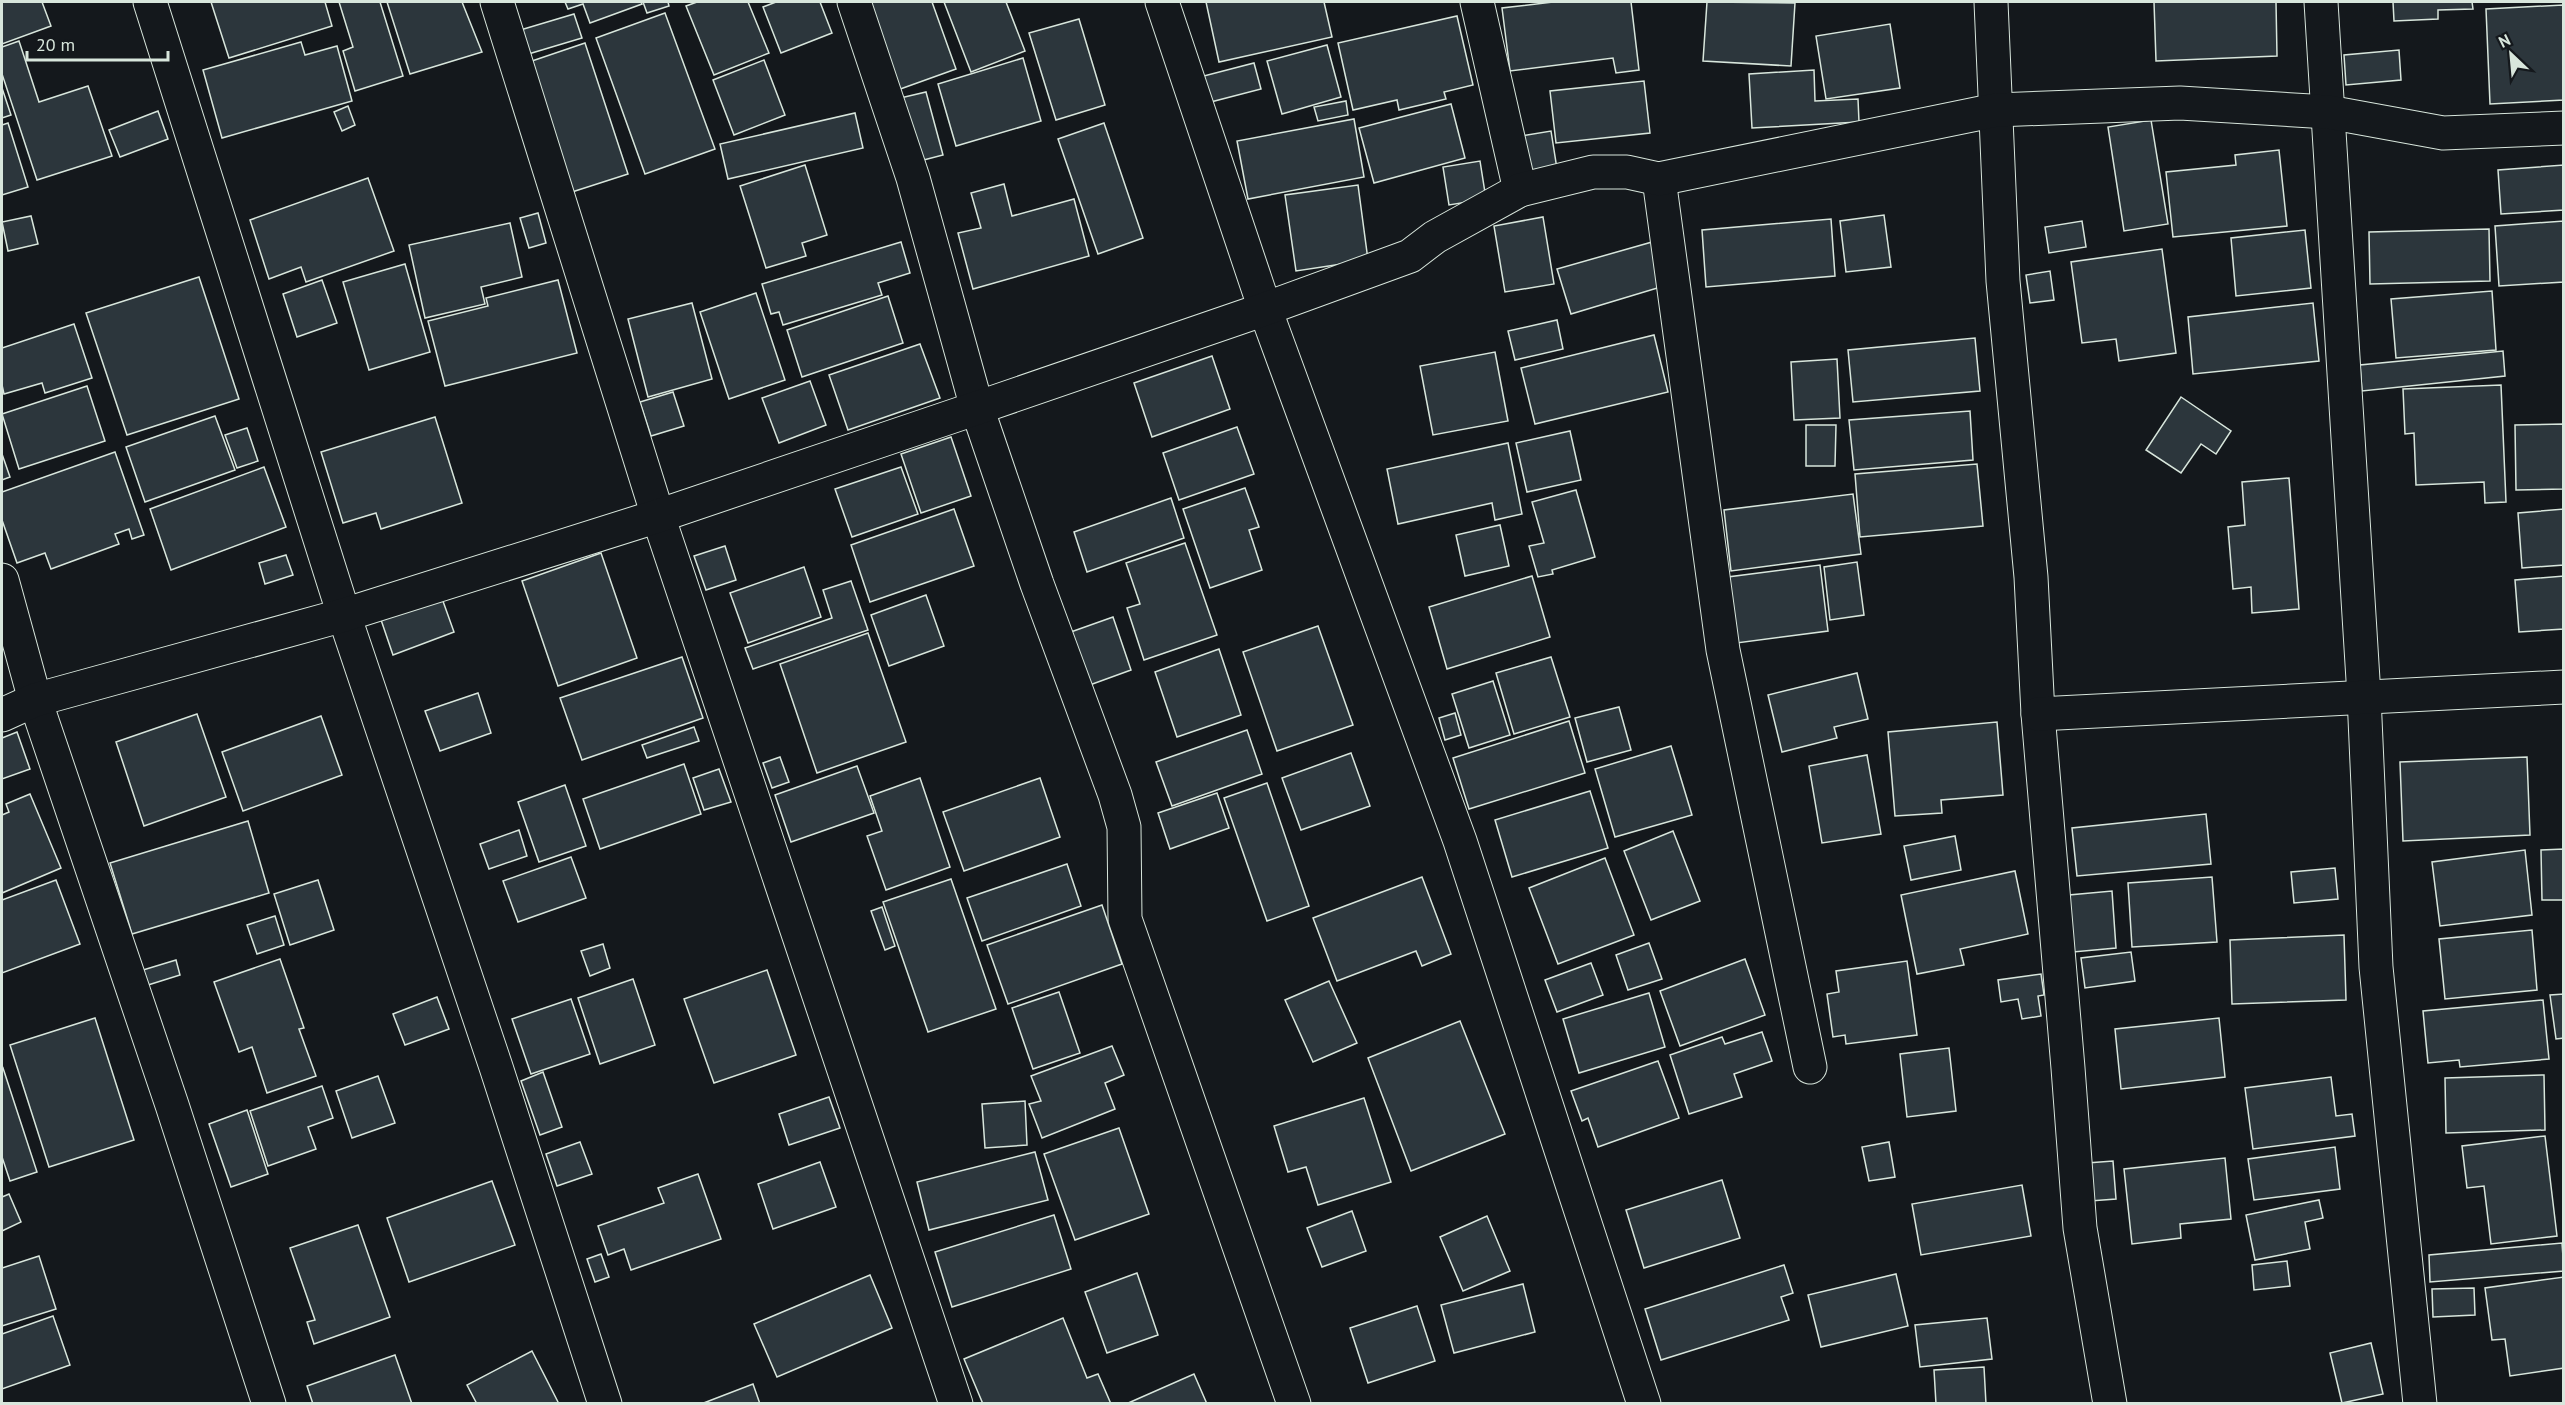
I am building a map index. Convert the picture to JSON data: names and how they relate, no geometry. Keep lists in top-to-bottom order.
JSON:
{
  "scale_bar": "20 m",
  "north": "top left"
}
